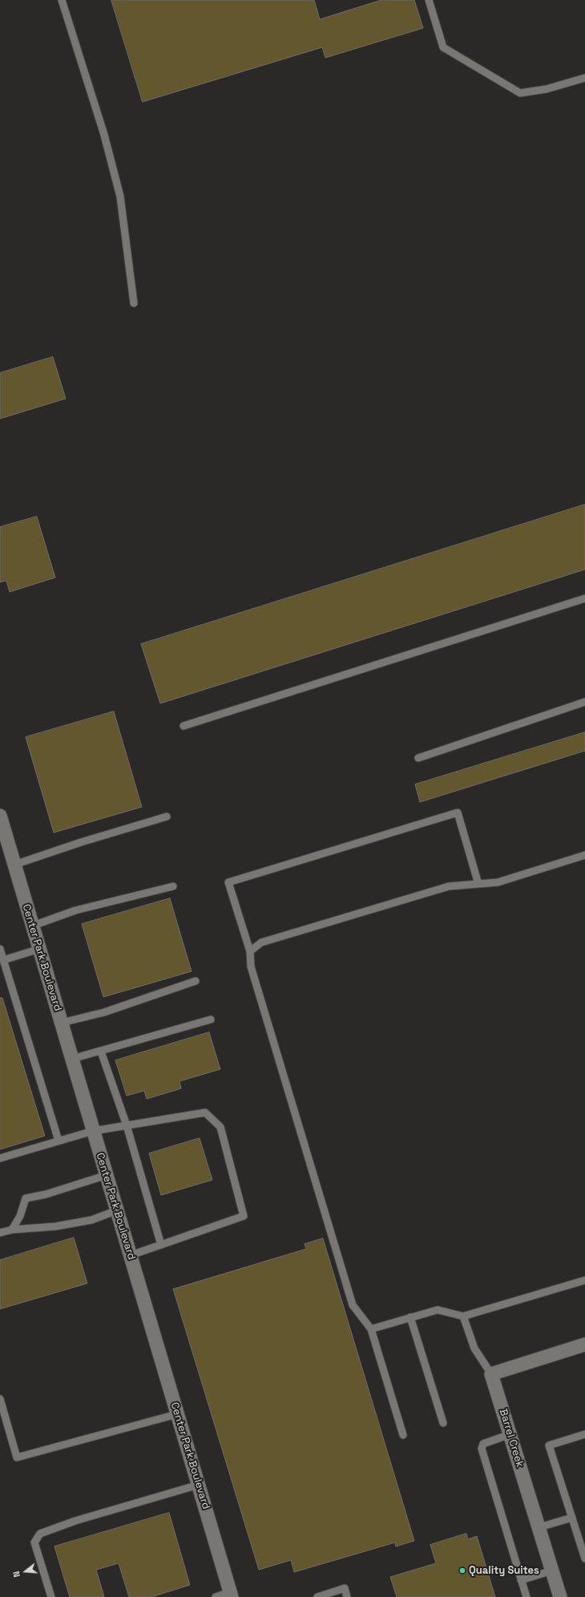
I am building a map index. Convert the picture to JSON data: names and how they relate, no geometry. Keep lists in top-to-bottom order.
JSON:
{
  "streets": {
    "street": ["Center Park Boulevard", "Barrel Creek"]
  },
  "places": ["Quality Suites"],
  "north": "left"
}
